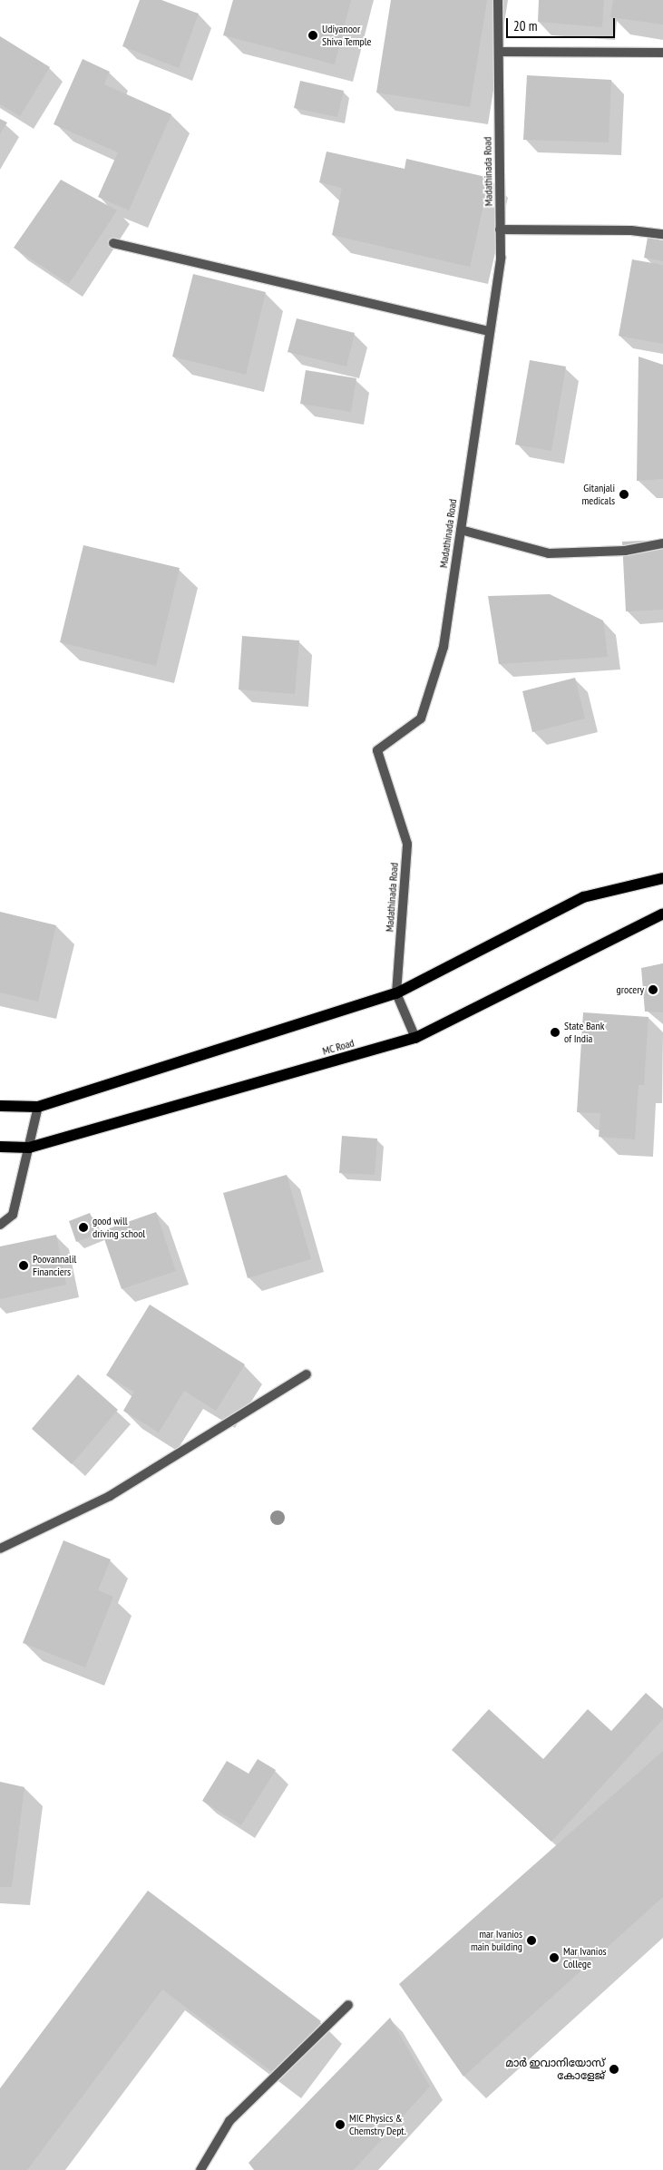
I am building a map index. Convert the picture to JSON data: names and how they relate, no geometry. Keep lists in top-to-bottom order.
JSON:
{
  "streets": {
    "main road": ["MC Road"],
    "street": ["Madathinada Road"]
  },
  "crossings": [
    ["Madathinada Road", "MC Road"]
  ],
  "places": [
    "Udiyanoor Shiva Temple",
    "Gitanjali medicals",
    "grocery",
    "State Bank of India",
    "good will driving school",
    "Poovannalil Financiers",
    "mar Ivanios main building",
    "Mar Ivanios College",
    "മാർ ഇവാനിയോസ് കോളേജ്",
    "MIC Physics & Chemstry Dept."
  ],
  "scale_bar": "20 m"
}
